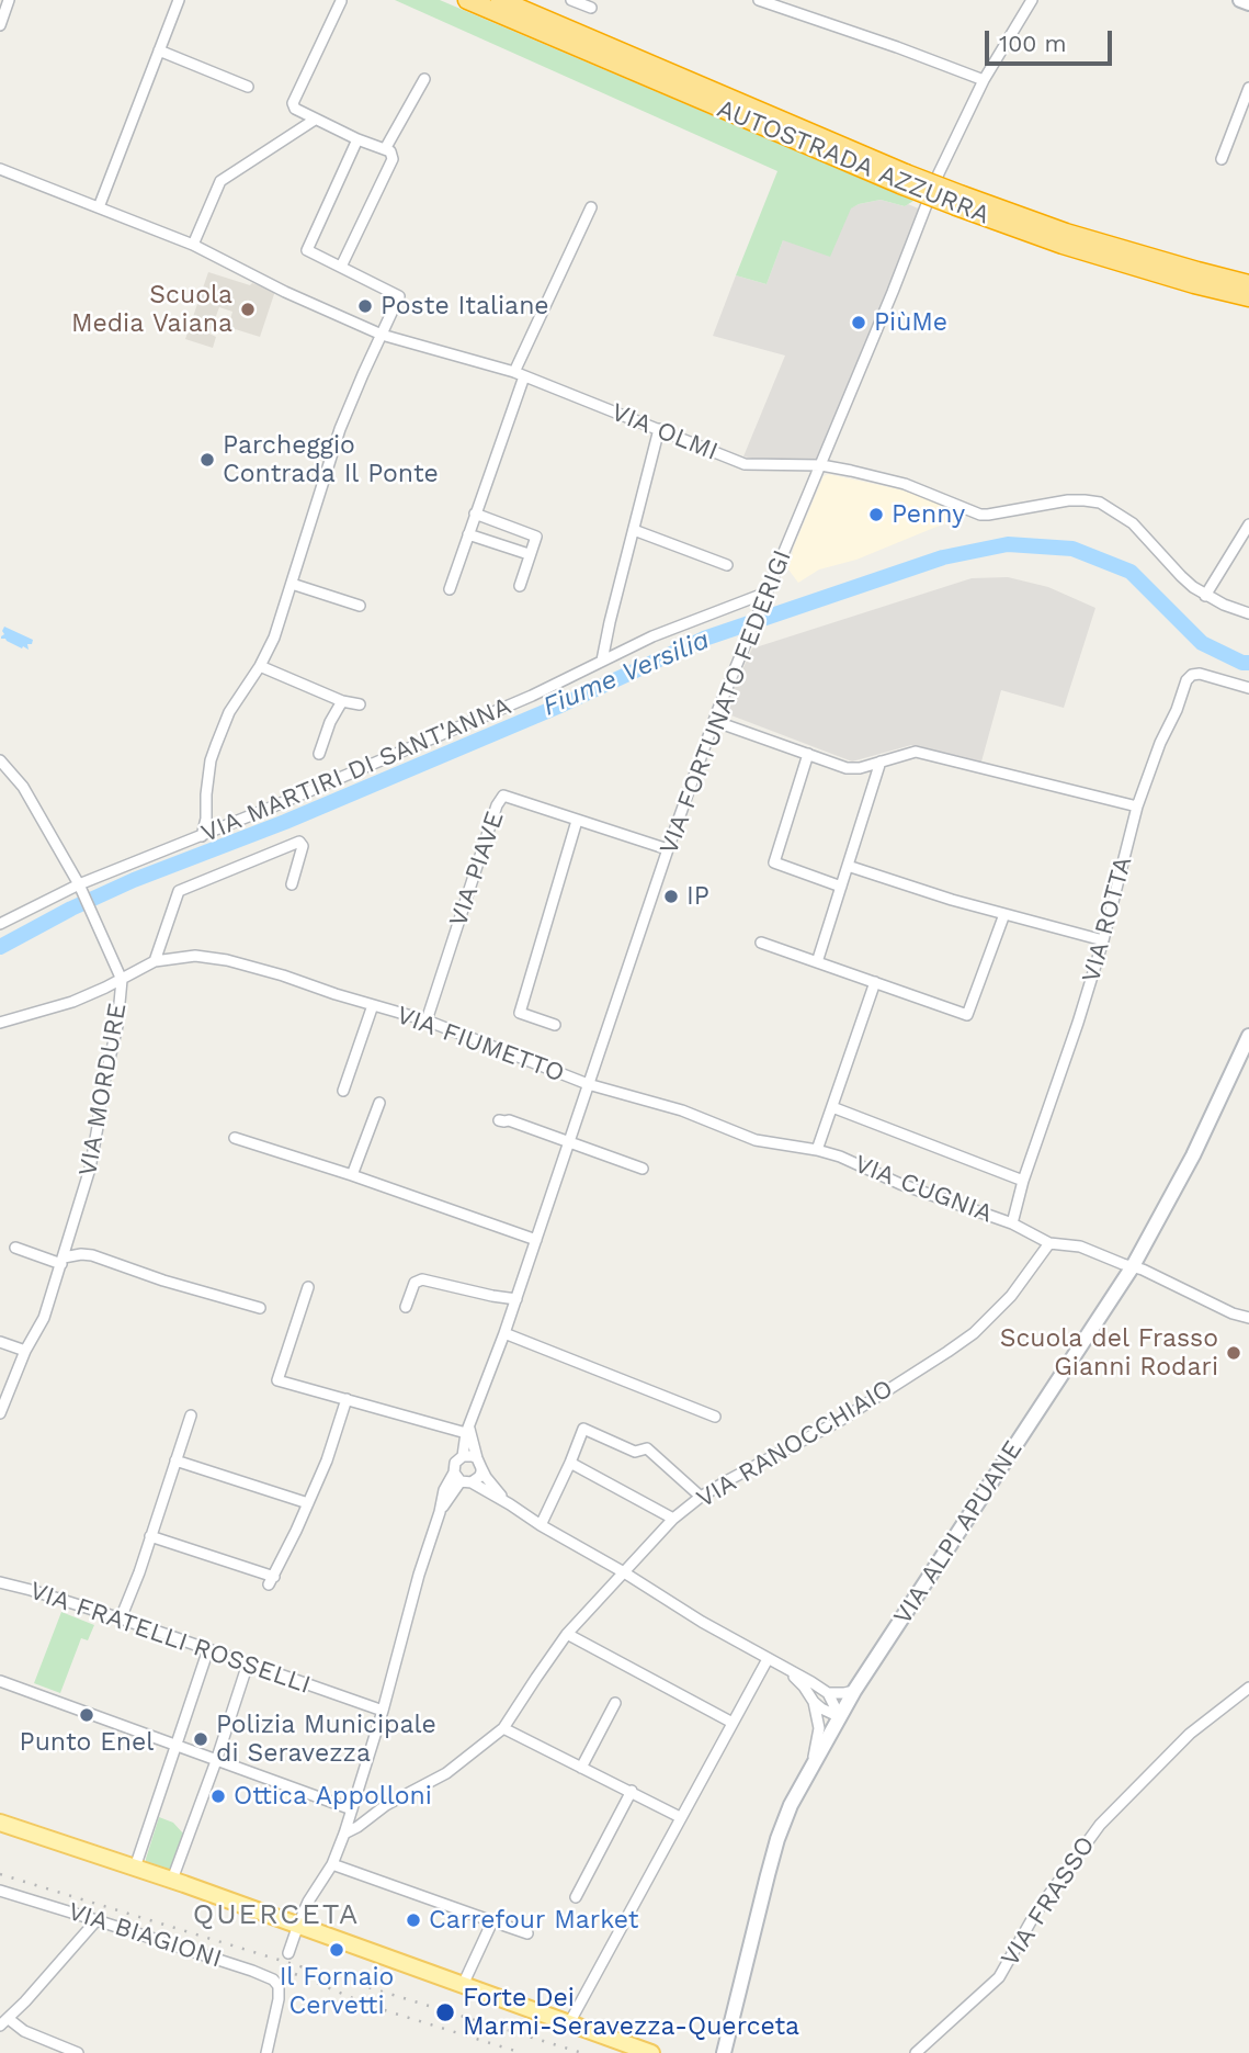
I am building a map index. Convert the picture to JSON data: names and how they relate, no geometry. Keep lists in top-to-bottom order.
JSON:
{
  "streets": {
    "highway": ["AUTOSTRADA AZZURRA"],
    "main road": ["VIA ALPI APUANE"],
    "street": [
      "VIA OLMI",
      "VIA FORTUNATO FEDERIGI",
      "VIA MARTIRI DI SANT'ANNA",
      "VIA PIAVE",
      "VIA ROTTA",
      "VIA FIUMETTO",
      "VIA MORDURE",
      "VIA CUGNIA",
      "VIA RANOCCHIAIO",
      "VIA FRATELLI ROSSELLI",
      "VIA FRASSO",
      "VIA BIAGIONI"
    ]
  },
  "crossings": [
    ["VIA OLMI", "VIA FORTUNATO FEDERIGI"],
    ["VIA FORTUNATO FEDERIGI", "VIA MARTIRI DI SANT'ANNA"],
    ["VIA FORTUNATO FEDERIGI", "VIA PIAVE"],
    ["VIA FORTUNATO FEDERIGI", "VIA FIUMETTO"],
    ["VIA FORTUNATO FEDERIGI", "VIA CUGNIA"],
    ["VIA MARTIRI DI SANT'ANNA", "VIA MORDURE"],
    ["VIA PIAVE", "VIA FIUMETTO"],
    ["VIA ROTTA", "VIA CUGNIA"],
    ["VIA FIUMETTO", "VIA MORDURE"],
    ["VIA FIUMETTO", "VIA CUGNIA"],
    ["VIA CUGNIA", "VIA RANOCCHIAIO"],
    ["VIA CUGNIA", "VIA ALPI APUANE"]
  ],
  "districts": ["QUERCETA"],
  "water": ["Fiume Versilia"],
  "places": [
    "Poste Italiane",
    "Scuola Media Vaiana",
    "PiùMe",
    "Parcheggio Contrada Il Ponte",
    "Penny",
    "IP",
    "Scuola del Frasso Gianni Rodari",
    "Punto Enel",
    "Polizia Municipale di Seravezza",
    "Ottica Appolloni",
    "Carrefour Market",
    "Il Fornaio Cervetti",
    "Forte Dei Marmi-Seravezza-Querceta"
  ],
  "scale_bar": "100 m"
}
